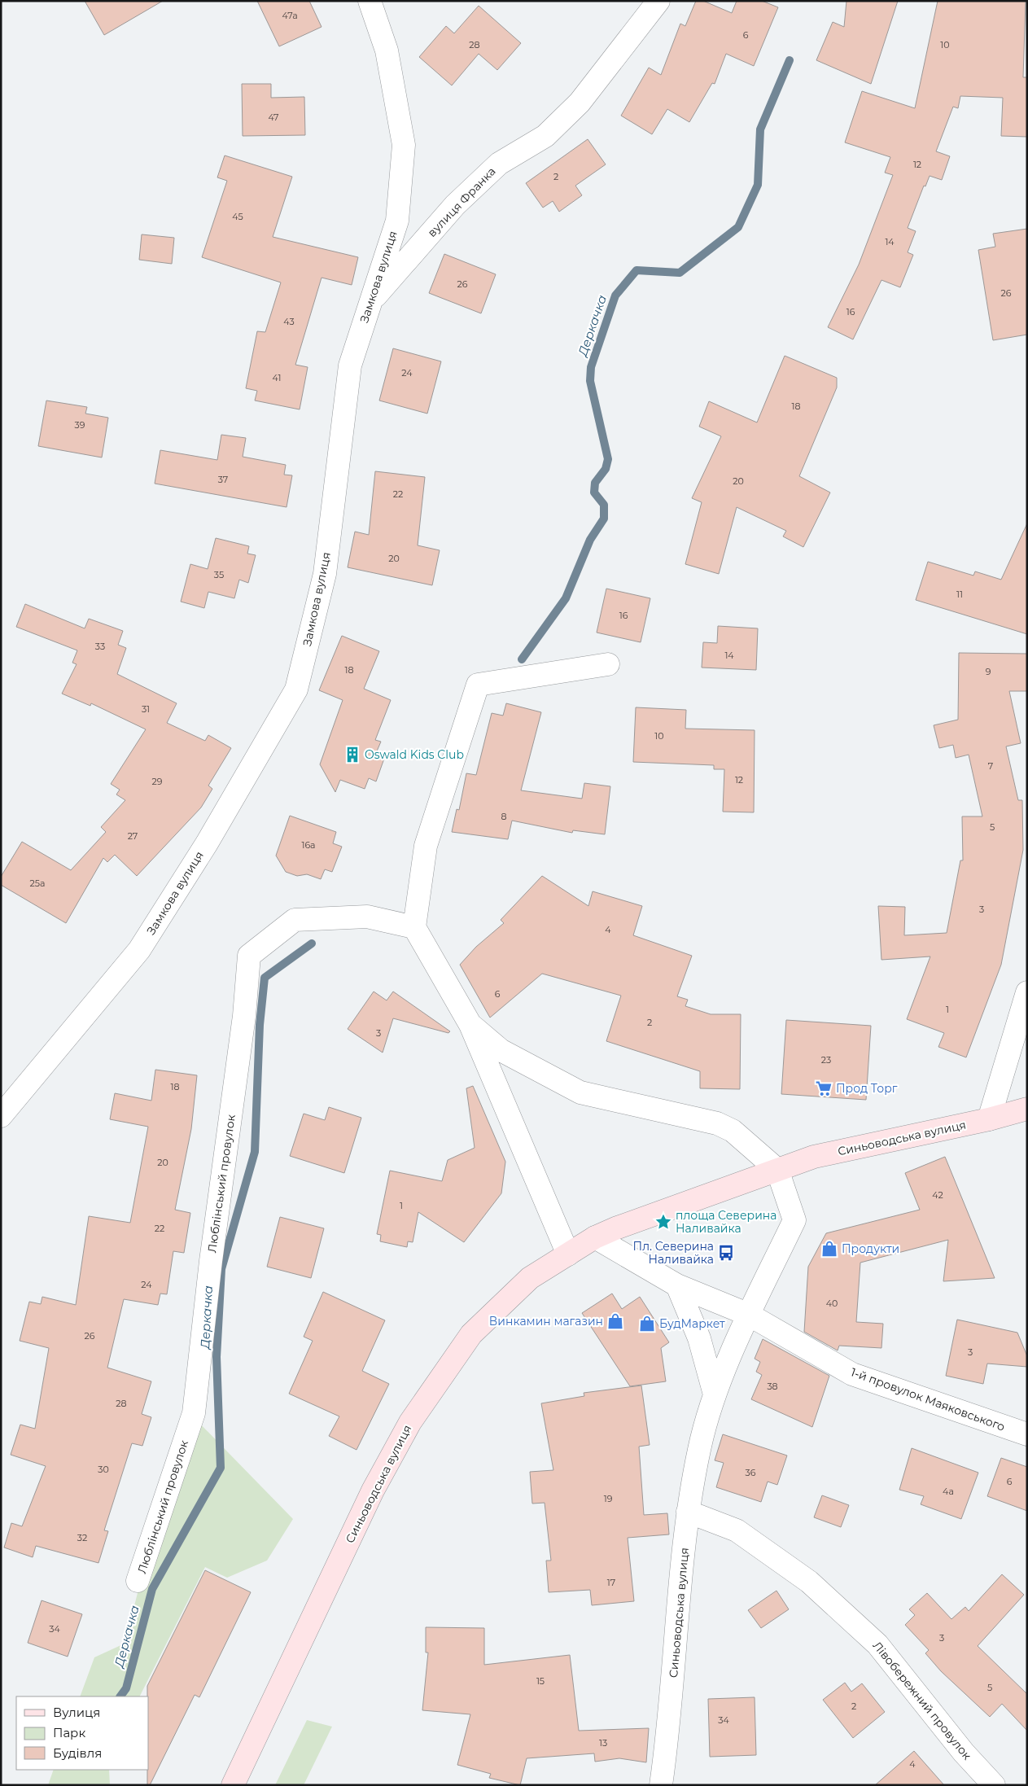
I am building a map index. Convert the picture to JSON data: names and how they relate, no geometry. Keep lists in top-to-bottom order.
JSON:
{
  "streets": {
    "main road": ["Синьоводська вулиця"],
    "street": [
      "вулиця Франка",
      "Замкова вулиця",
      "Люблінський провулок",
      "1-й провулок Маяковського",
      "Лівобережний провулок"
    ]
  },
  "crossings": [
    ["вулиця Франка", "Замкова вулиця"],
    ["Синьоводська вулиця", "1-й провулок Маяковського"],
    ["Синьоводська вулиця", "Лівобережний провулок"]
  ],
  "water": ["Деркачка"],
  "places": {
    "building": ["Oswald Kids Club"],
    "supermarket": ["Прод Торг"],
    "place": ["площа Северина Наливайка"],
    "shop": ["Продукти", "Винкамин магазин", "БудМаркет"],
    "bus stop": ["Пл. Северина Наливайка"]
  },
  "house_numbers": [
    "47а",
    "6",
    "28",
    "10",
    "47",
    "12",
    "2",
    "45",
    "14",
    "26",
    "26",
    "16",
    "43",
    "24",
    "41",
    "18",
    "39",
    "37",
    "20",
    "22",
    "20",
    "35",
    "11",
    "16",
    "33",
    "14",
    "18",
    "9",
    "31",
    "10",
    "7",
    "12",
    "29",
    "8",
    "5",
    "27",
    "16а",
    "25а",
    "3",
    "4",
    "6",
    "1",
    "2",
    "3",
    "23",
    "18",
    "20",
    "42",
    "1",
    "22",
    "24",
    "40",
    "26",
    "3",
    "38",
    "28",
    "30",
    "36",
    "6",
    "4а",
    "19",
    "32",
    "17",
    "34",
    "3",
    "15",
    "5",
    "2",
    "34",
    "13",
    "4"
  ],
  "legend": ["Вулиця", "Парк", "Будівля"]
}
